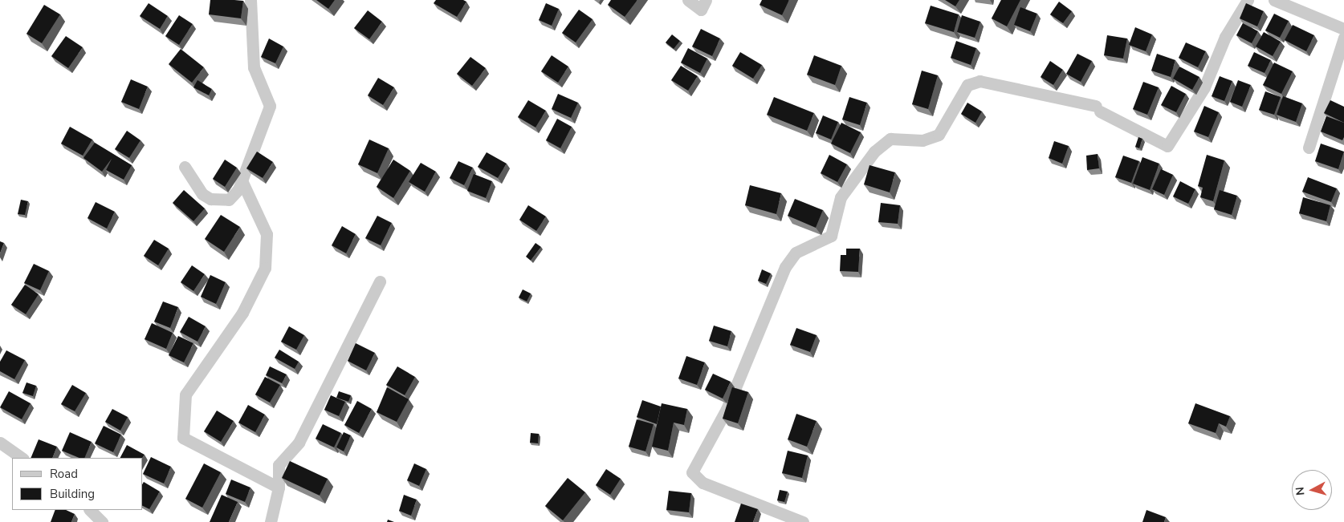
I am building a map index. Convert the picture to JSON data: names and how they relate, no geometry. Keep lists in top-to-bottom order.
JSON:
{
  "legend": ["Road", "Building"],
  "north": "left"
}
